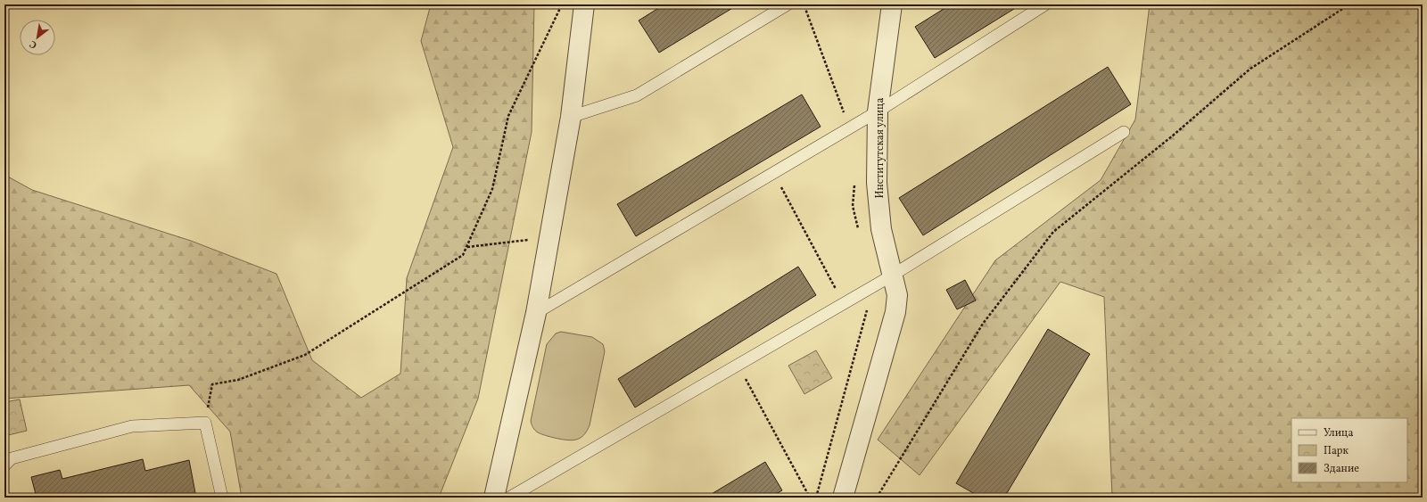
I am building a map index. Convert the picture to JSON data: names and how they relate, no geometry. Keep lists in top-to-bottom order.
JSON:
{
  "streets": {
    "street": ["Институтская улица"]
  },
  "legend": ["Улица", "Парк", "Здание"],
  "north": "bottom left"
}
